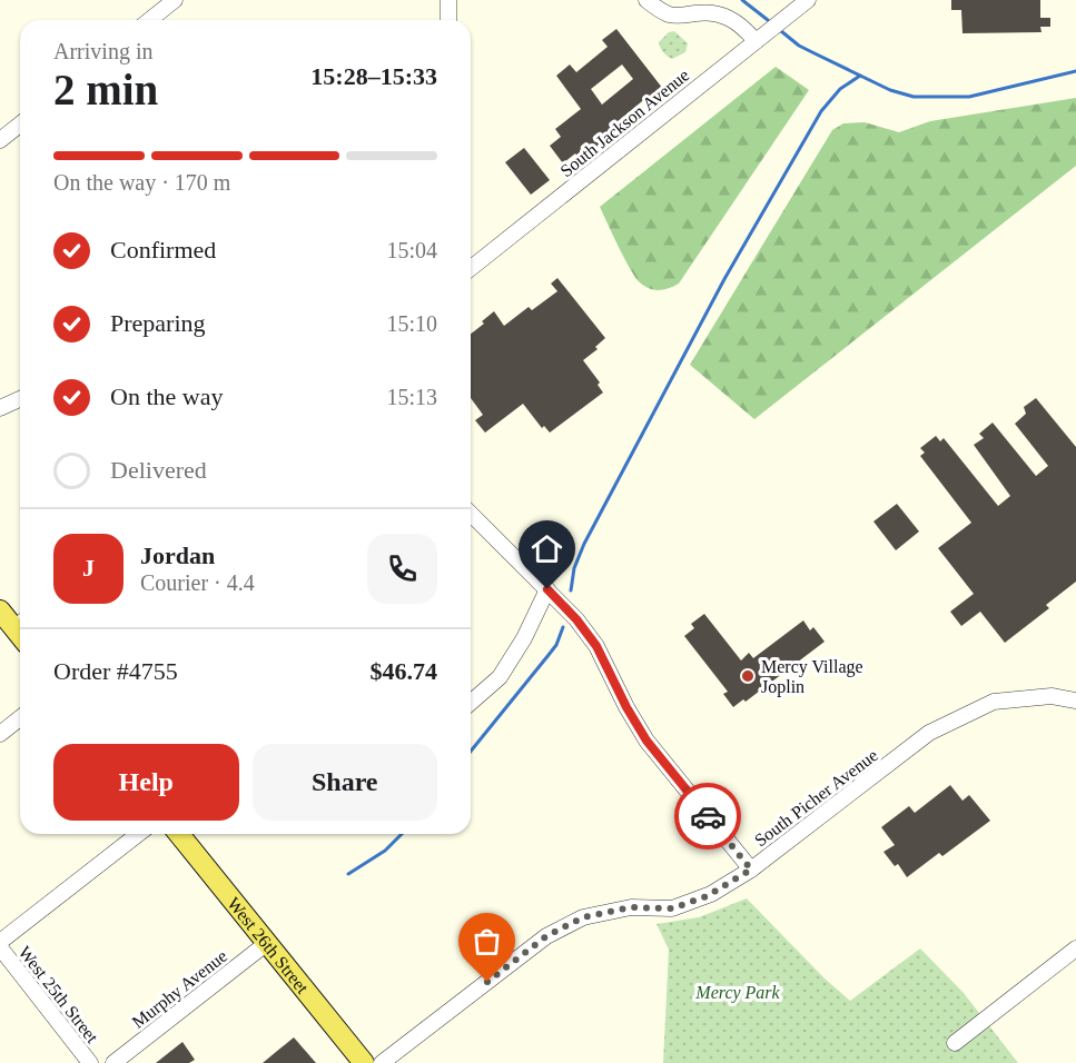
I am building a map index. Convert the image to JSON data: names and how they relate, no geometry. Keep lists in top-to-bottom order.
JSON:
{
  "streets": {
    "main road": ["West 26th Street"],
    "street": [
      "South Jackson Avenue",
      "South Picher Avenue",
      "Murphy Avenue",
      "West 25th Street"
    ]
  },
  "crossings": [
    ["West 26th Street", "Murphy Avenue"]
  ],
  "parks": ["Mercy Park"],
  "places": ["Mercy Village Joplin"],
  "page": {
    "heading": ["2 min", "Arriving in", "15:28–15:33"],
    "panel": [
      "Jordan",
      "Courier · 4.4",
      "Order #4755",
      "$46.74"
    ],
    "bar": "On the way · 170 m",
    "list": [
      ["Confirmed", "15:04"],
      ["Preparing", "15:10"],
      ["On the way", "15:13"],
      "Delivered"
    ],
    "round": "J",
    "buttons": ["Help", "Share"]
  }
}
